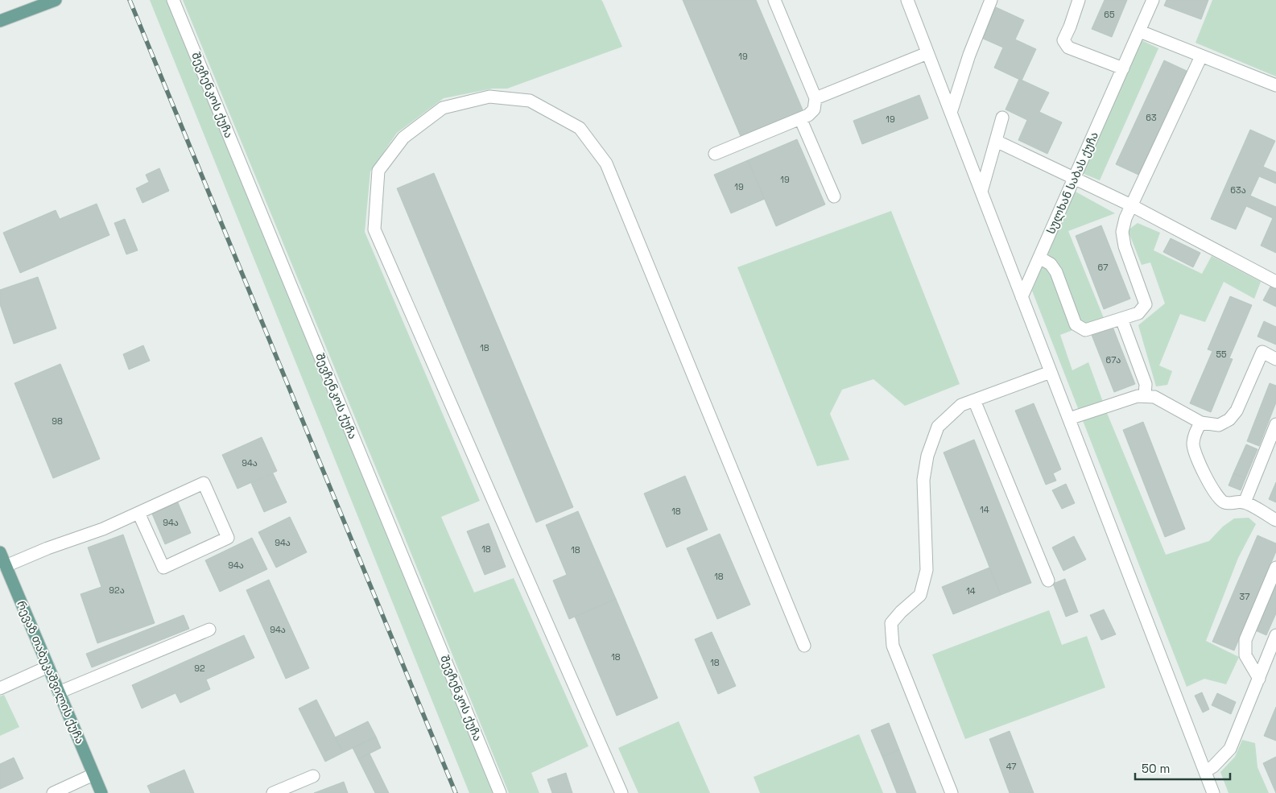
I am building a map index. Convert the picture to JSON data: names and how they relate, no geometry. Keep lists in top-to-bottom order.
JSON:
{
  "streets": {
    "main road": ["რევაზ თაბუკაშვილის ქუჩა"],
    "street": ["შევჩენკოს ქუჩა", "სულხან საბას ქუჩა"]
  },
  "house_numbers": [
    "65",
    "19",
    "63",
    "19",
    "19",
    "19",
    "63ა",
    "67",
    "18",
    "55",
    "67ა",
    "98",
    "94ა",
    "14",
    "18",
    "94ა",
    "94ა",
    "18",
    "18",
    "94ა",
    "18",
    "92ა",
    "14",
    "37",
    "94ა",
    "18",
    "18",
    "92",
    "47"
  ],
  "scale_bar": "50 m"
}
